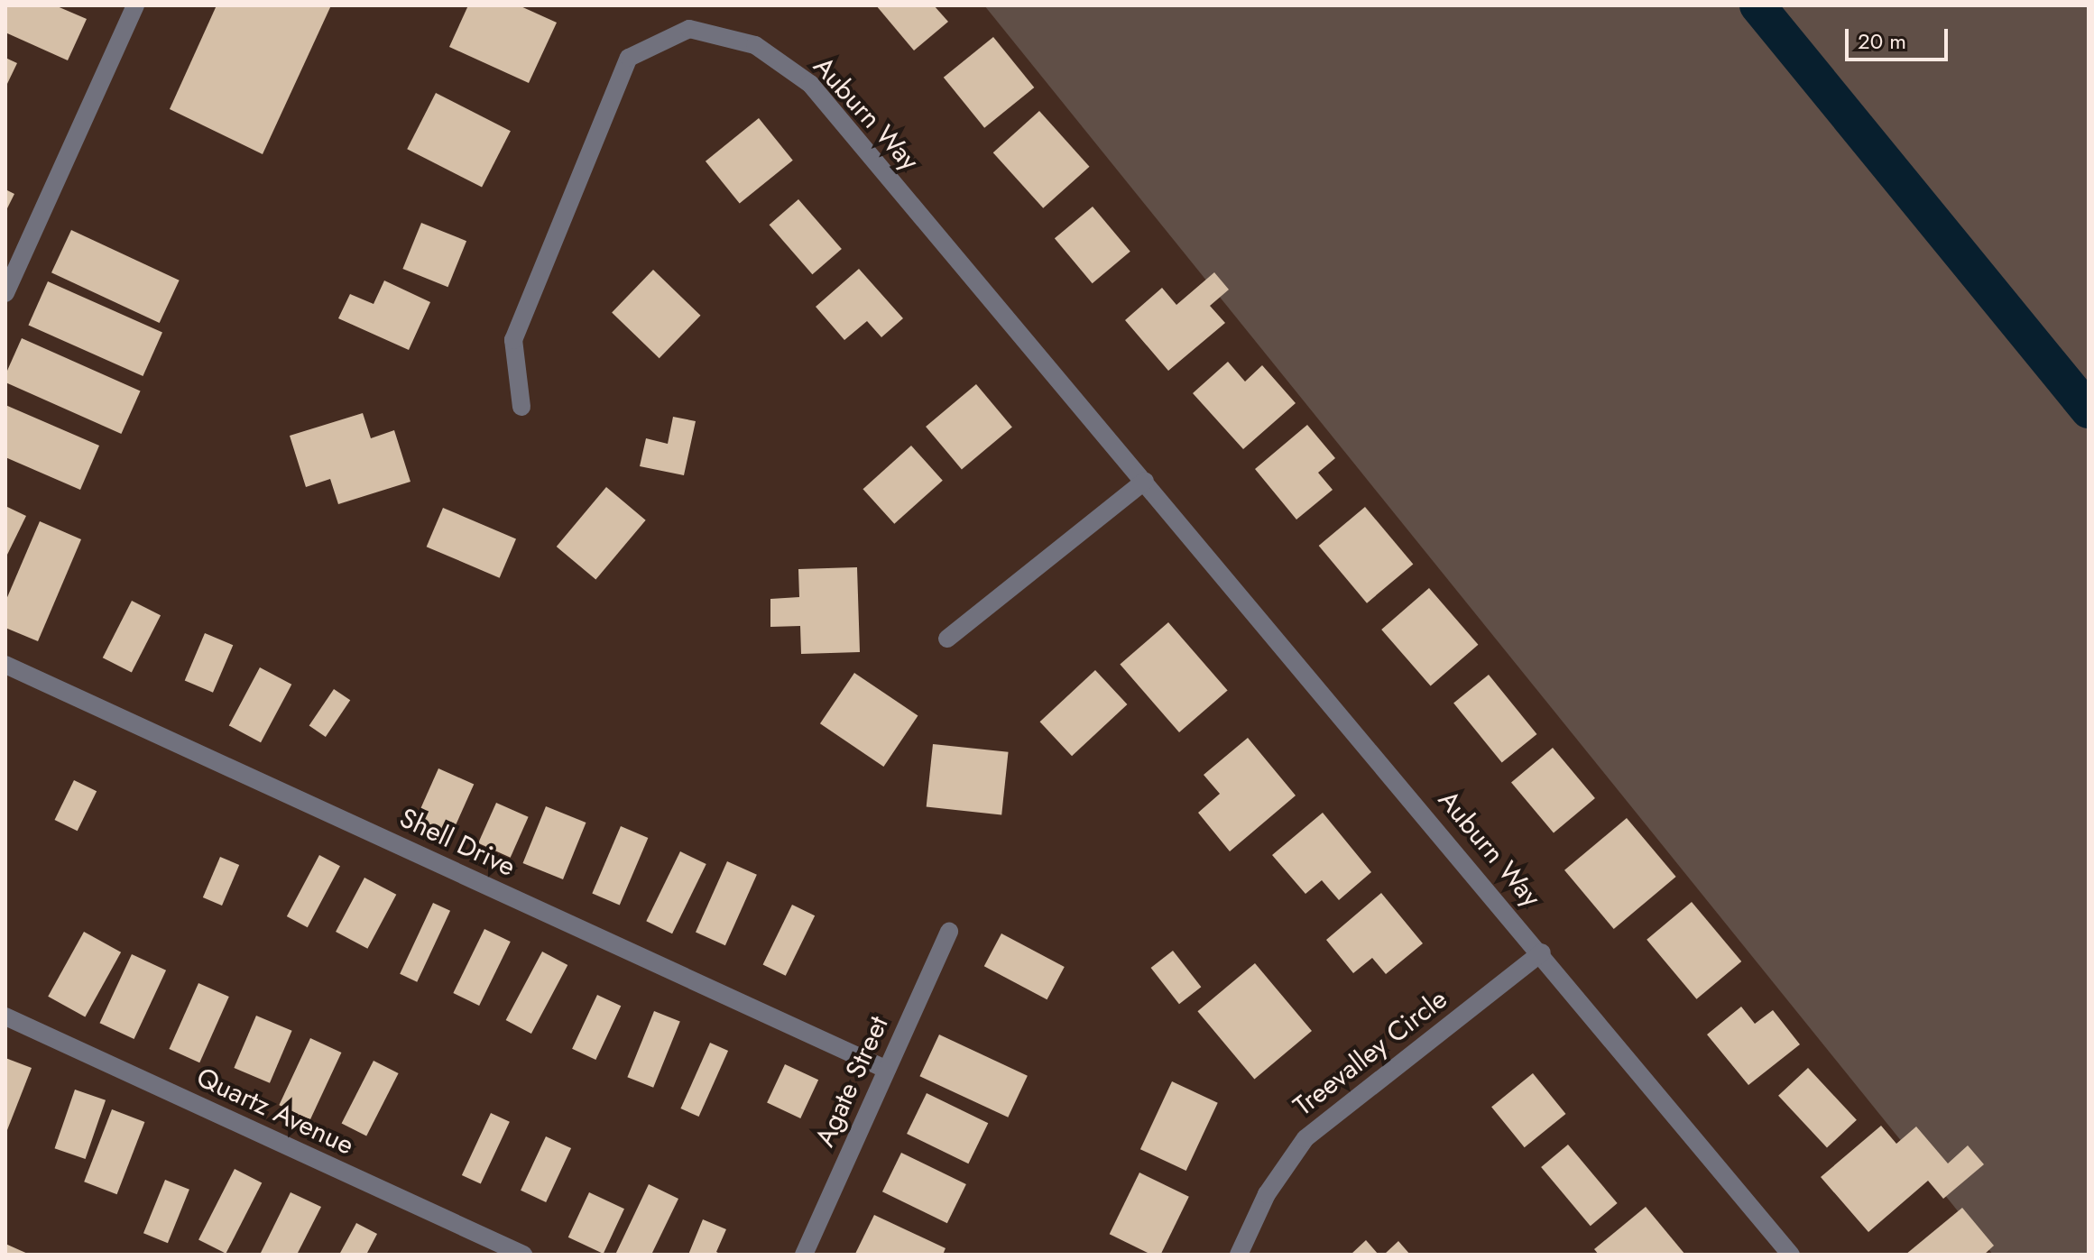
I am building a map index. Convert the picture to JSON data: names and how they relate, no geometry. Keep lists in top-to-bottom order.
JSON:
{
  "streets": {
    "street": [
      "Auburn Way",
      "Shell Drive",
      "Treevalley Circle",
      "Agate Street",
      "Quartz Avenue"
    ]
  },
  "crossings": [
    ["Auburn Way", "Treevalley Circle"],
    ["Shell Drive", "Agate Street"]
  ],
  "scale_bar": "20 m"
}
